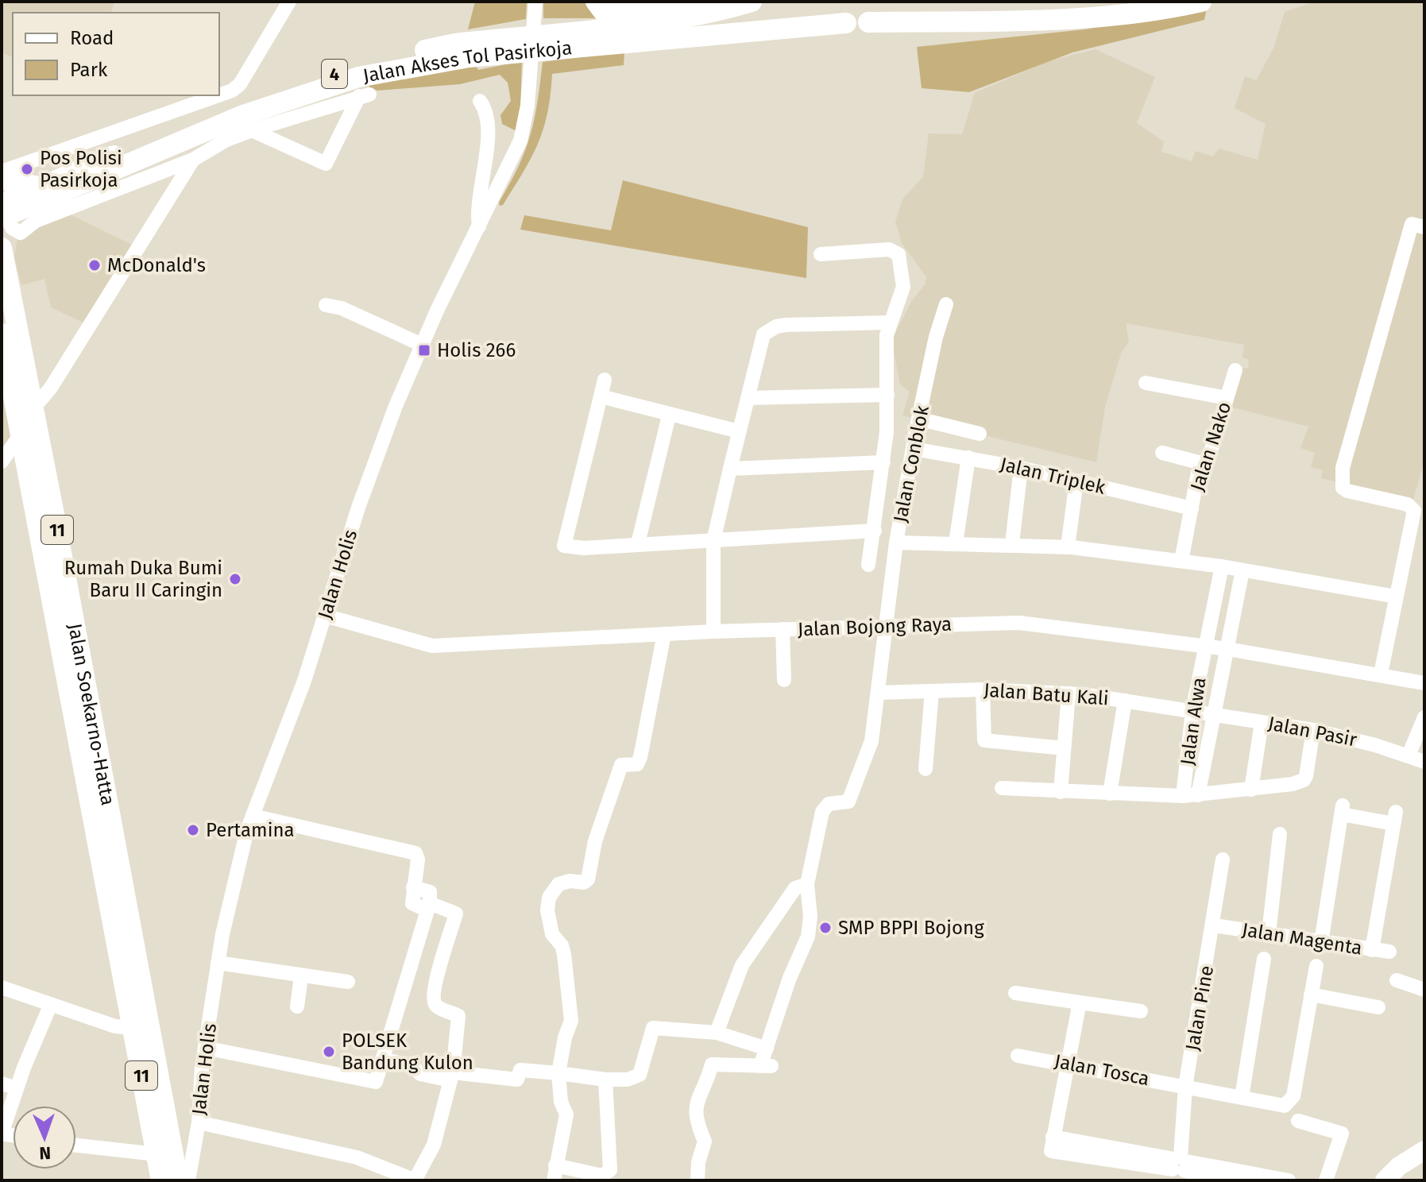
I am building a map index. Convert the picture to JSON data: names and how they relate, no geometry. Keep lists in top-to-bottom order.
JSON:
{
  "streets": {
    "highway": [
      "Jalan Akses Tol Pasirkoja",
      "4",
      "11",
      "Jalan Soekarno-Hatta"
    ],
    "street": [
      "Jalan Nako",
      "Jalan Conblok",
      "Jalan Triplek",
      "Jalan Holis",
      "Jalan Bojong Raya",
      "Jalan Batu Kali",
      "Jalan Alwa",
      "Jalan Pasir",
      "Jalan Magenta",
      "Jalan Pine",
      "Jalan Tosca"
    ]
  },
  "crossings": [
    ["Jalan Nako", "Jalan Triplek"],
    ["Jalan Conblok", "Jalan Triplek"],
    ["Jalan Conblok", "Jalan Bojong Raya"],
    ["Jalan Conblok", "Jalan Batu Kali"],
    ["Jalan Holis", "Jalan Bojong Raya"],
    ["Jalan Holis", "Jalan Soekarno-Hatta"],
    ["Jalan Bojong Raya", "Jalan Alwa"],
    ["Jalan Batu Kali", "Jalan Alwa"],
    ["Jalan Batu Kali", "Jalan Pasir"],
    ["Jalan Alwa", "Jalan Pasir"],
    ["Jalan Magenta", "Jalan Pine"],
    ["Jalan Pine", "Jalan Tosca"]
  ],
  "places": {
    "other": [
      "Pos Polisi Pasirkoja",
      "McDonald's",
      "Rumah Duka Bumi Baru II Caringin",
      "Pertamina",
      "SMP BPPI Bojong",
      "POLSEK Bandung Kulon"
    ],
    "transit": ["Holis 266"]
  },
  "legend": ["Road", "Park"],
  "north": "bottom"
}
